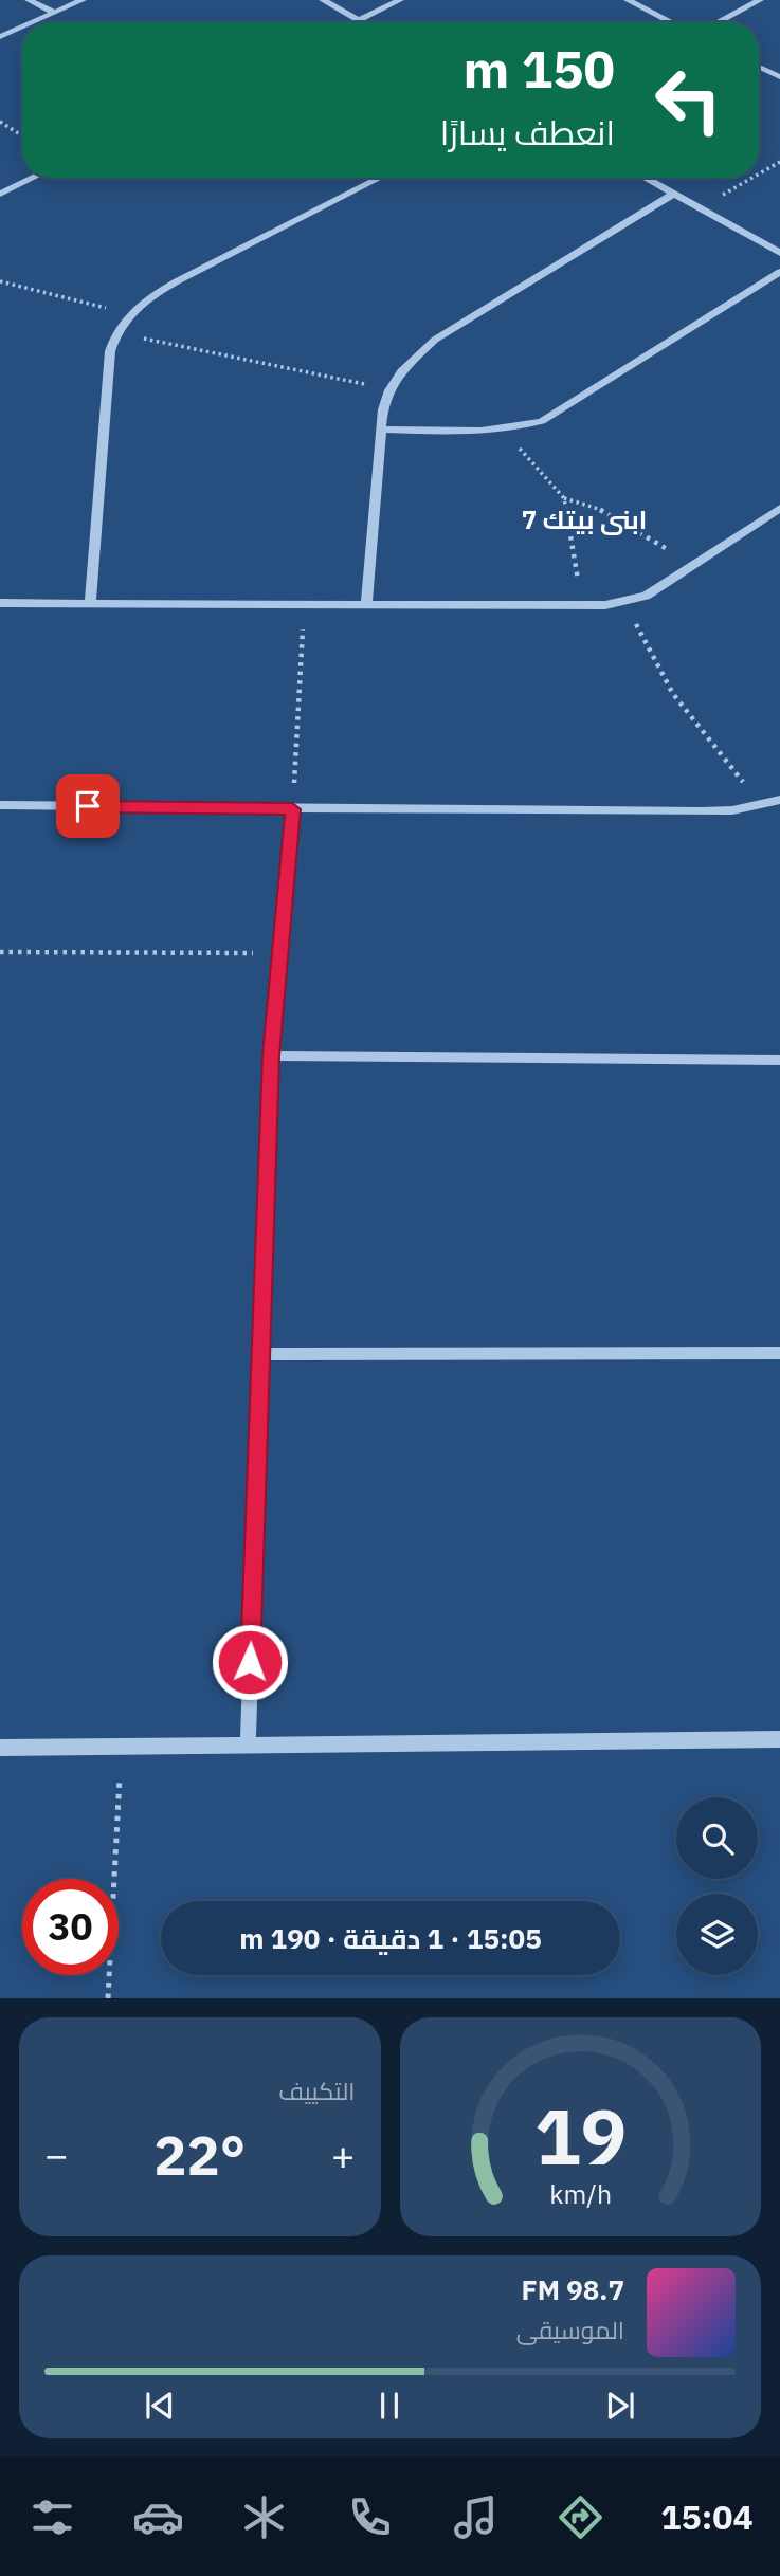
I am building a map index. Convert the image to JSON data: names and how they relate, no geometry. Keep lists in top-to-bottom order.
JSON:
{
  "districts": ["ابنى بيتك 7"],
  "page": {
    "turn": ["150 m", "انعطف يسارًا"],
    "limit": "30",
    "trip": "15:05 · 1 دقيقة · 190 m",
    "tile": "التكييف",
    "heat": ["−", "22°", "+"],
    "song": ["98.7 FM", "الموسيقى"],
    "tabs": "15:04",
    "gauge": ["19", "km/h"]
  }
}
